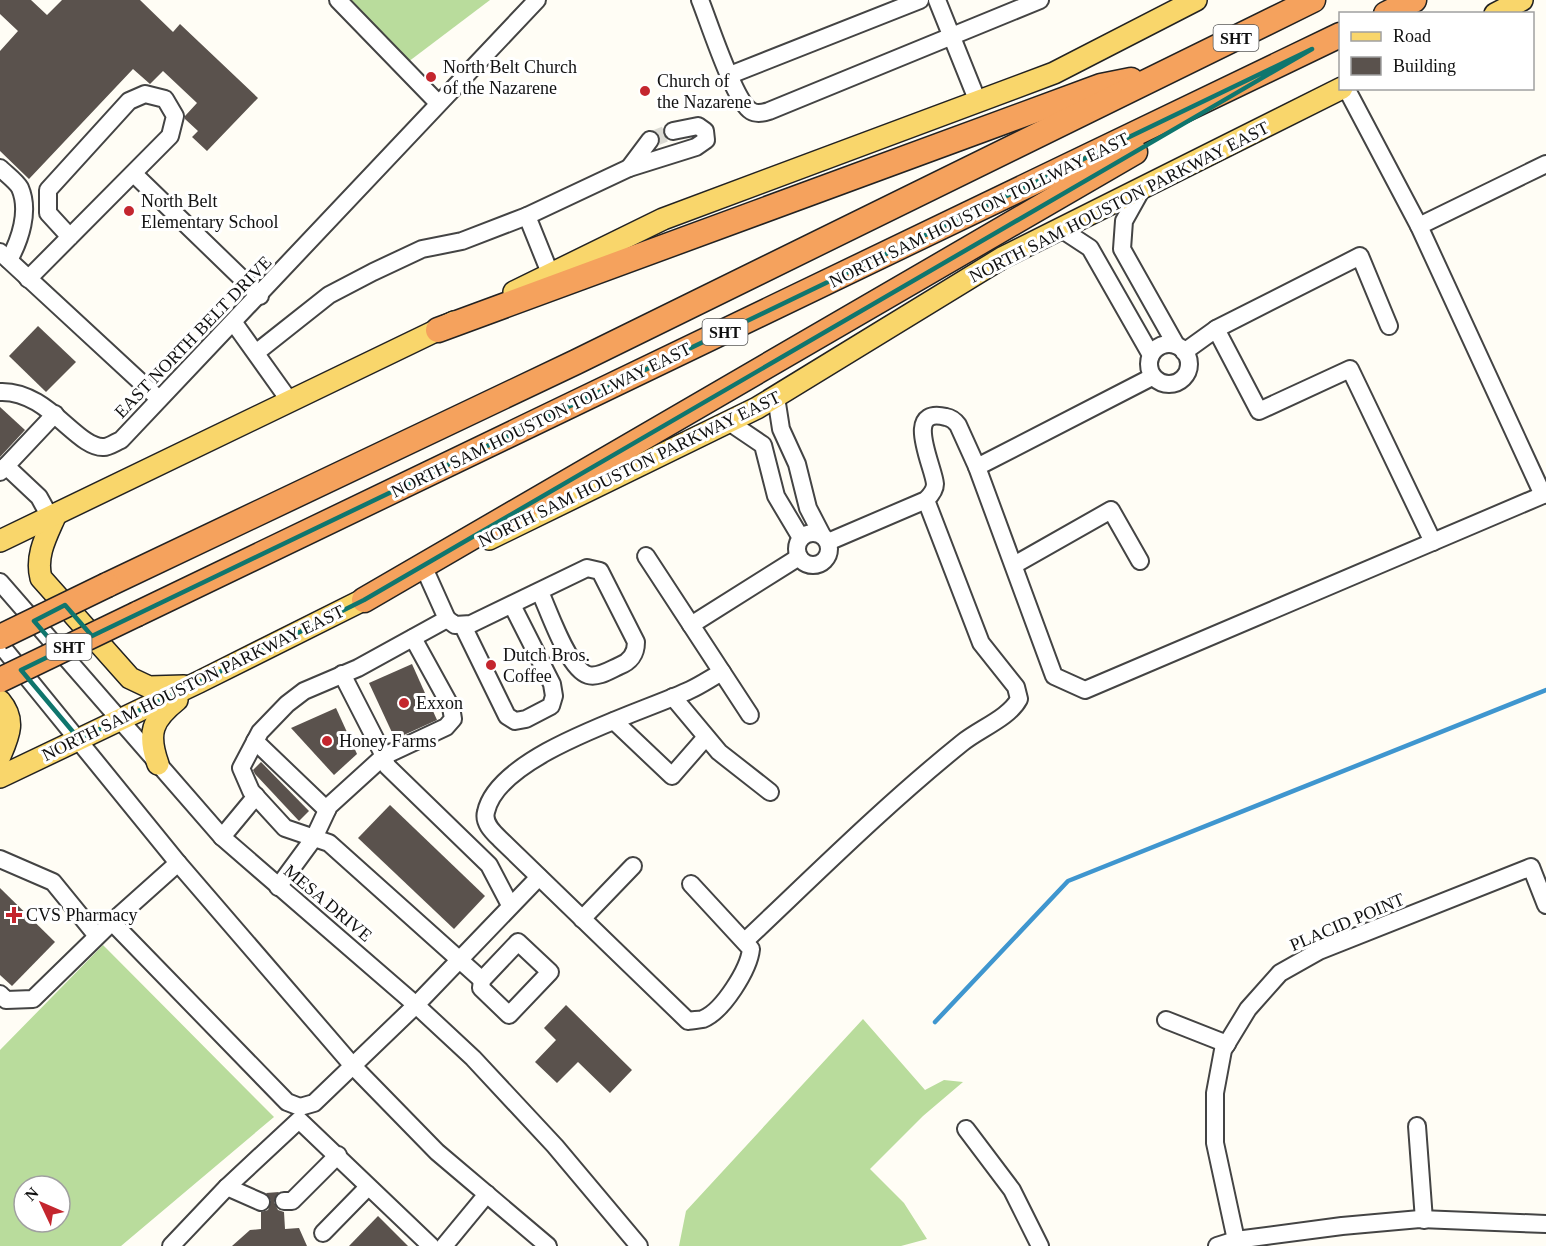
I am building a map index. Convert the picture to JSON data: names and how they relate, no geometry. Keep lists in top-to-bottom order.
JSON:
{
  "streets": {
    "highway": ["SHT", "NORTH SAM HOUSTON TOLLWAY EAST"],
    "main road": ["NORTH SAM HOUSTON PARKWAY EAST"],
    "street": ["EAST NORTH BELT DRIVE", "MESA DRIVE", "PLACID POINT"]
  },
  "crossings": [
    ["NORTH SAM HOUSTON PARKWAY EAST", "MESA DRIVE"]
  ],
  "places": {
    "other": [
      "North Belt Church of the Nazarene",
      "Church of the Nazarene",
      "North Belt Elementary School",
      "Dutch Bros. Coffee",
      "Exxon",
      "Honey Farms"
    ],
    "health": ["CVS Pharmacy"]
  },
  "legend": ["Road", "Building"],
  "north": "top left"
}
